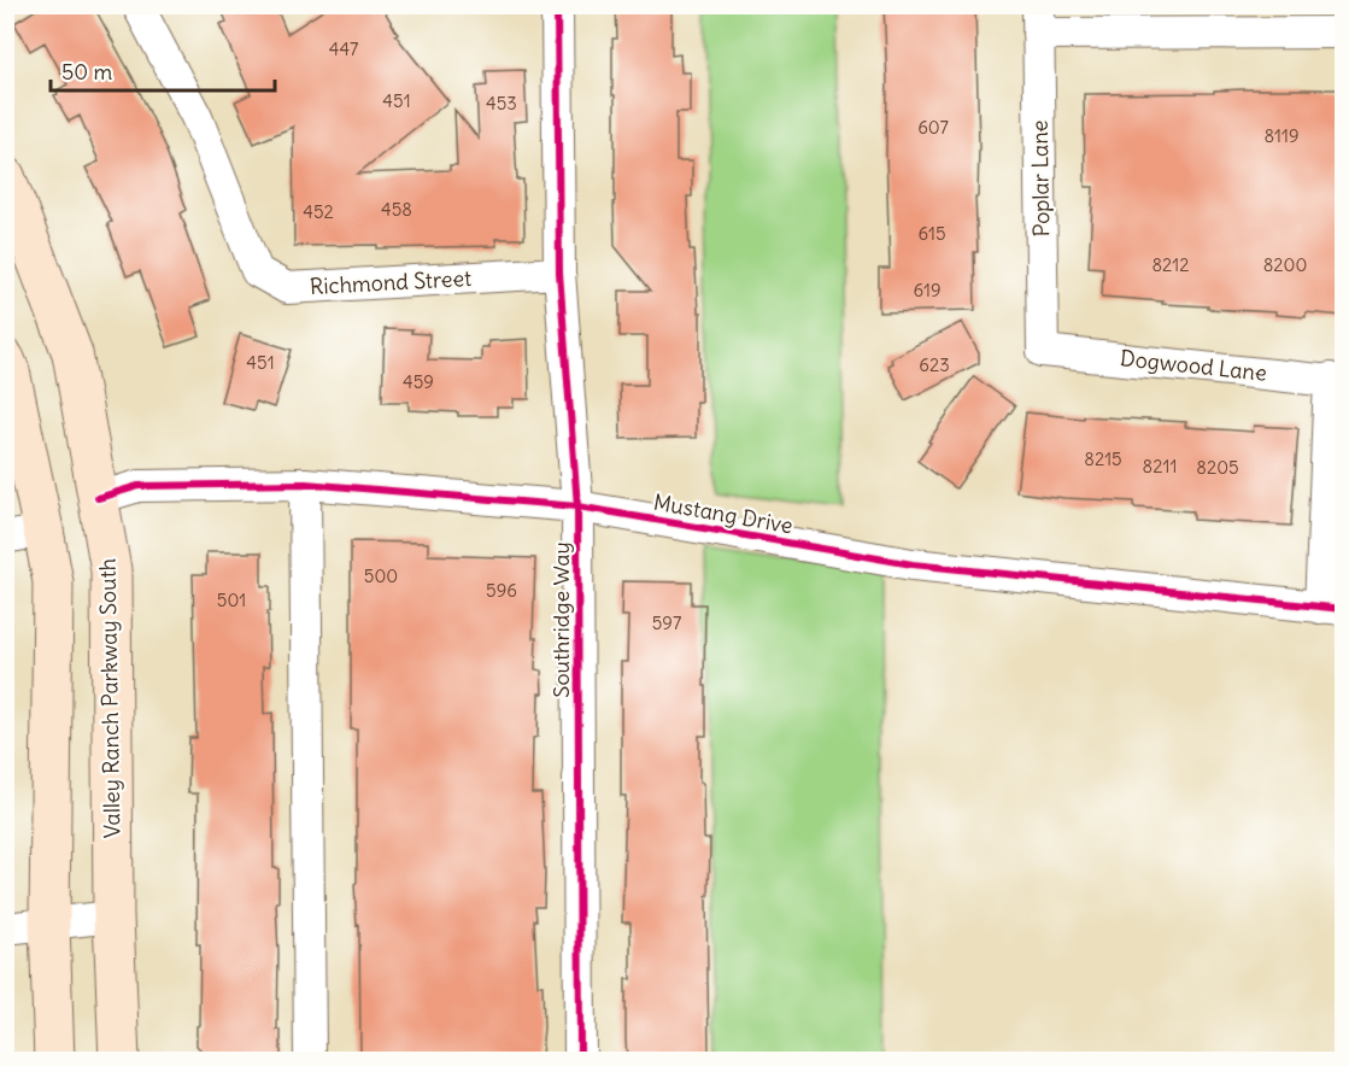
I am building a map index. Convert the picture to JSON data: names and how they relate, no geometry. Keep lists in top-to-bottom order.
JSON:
{
  "streets": {
    "street": [
      "Poplar Lane",
      "Richmond Street",
      "Dogwood Lane",
      "Mustang Drive",
      "Southridge Way",
      "Valley Ranch Parkway South"
    ]
  },
  "crossings": [
    ["Poplar Lane", "Dogwood Lane"],
    ["Richmond Street", "Southridge Way"],
    ["Mustang Drive", "Southridge Way"],
    ["Mustang Drive", "Valley Ranch Parkway South"]
  ],
  "house_numbers": [
    "447",
    "451",
    "453",
    "607",
    "8119",
    "458",
    "452",
    "615",
    "8212",
    "8200",
    "619",
    "451",
    "623",
    "459",
    "8215",
    "8211",
    "8205",
    "500",
    "596",
    "501",
    "597"
  ],
  "scale_bar": "50 m"
}
